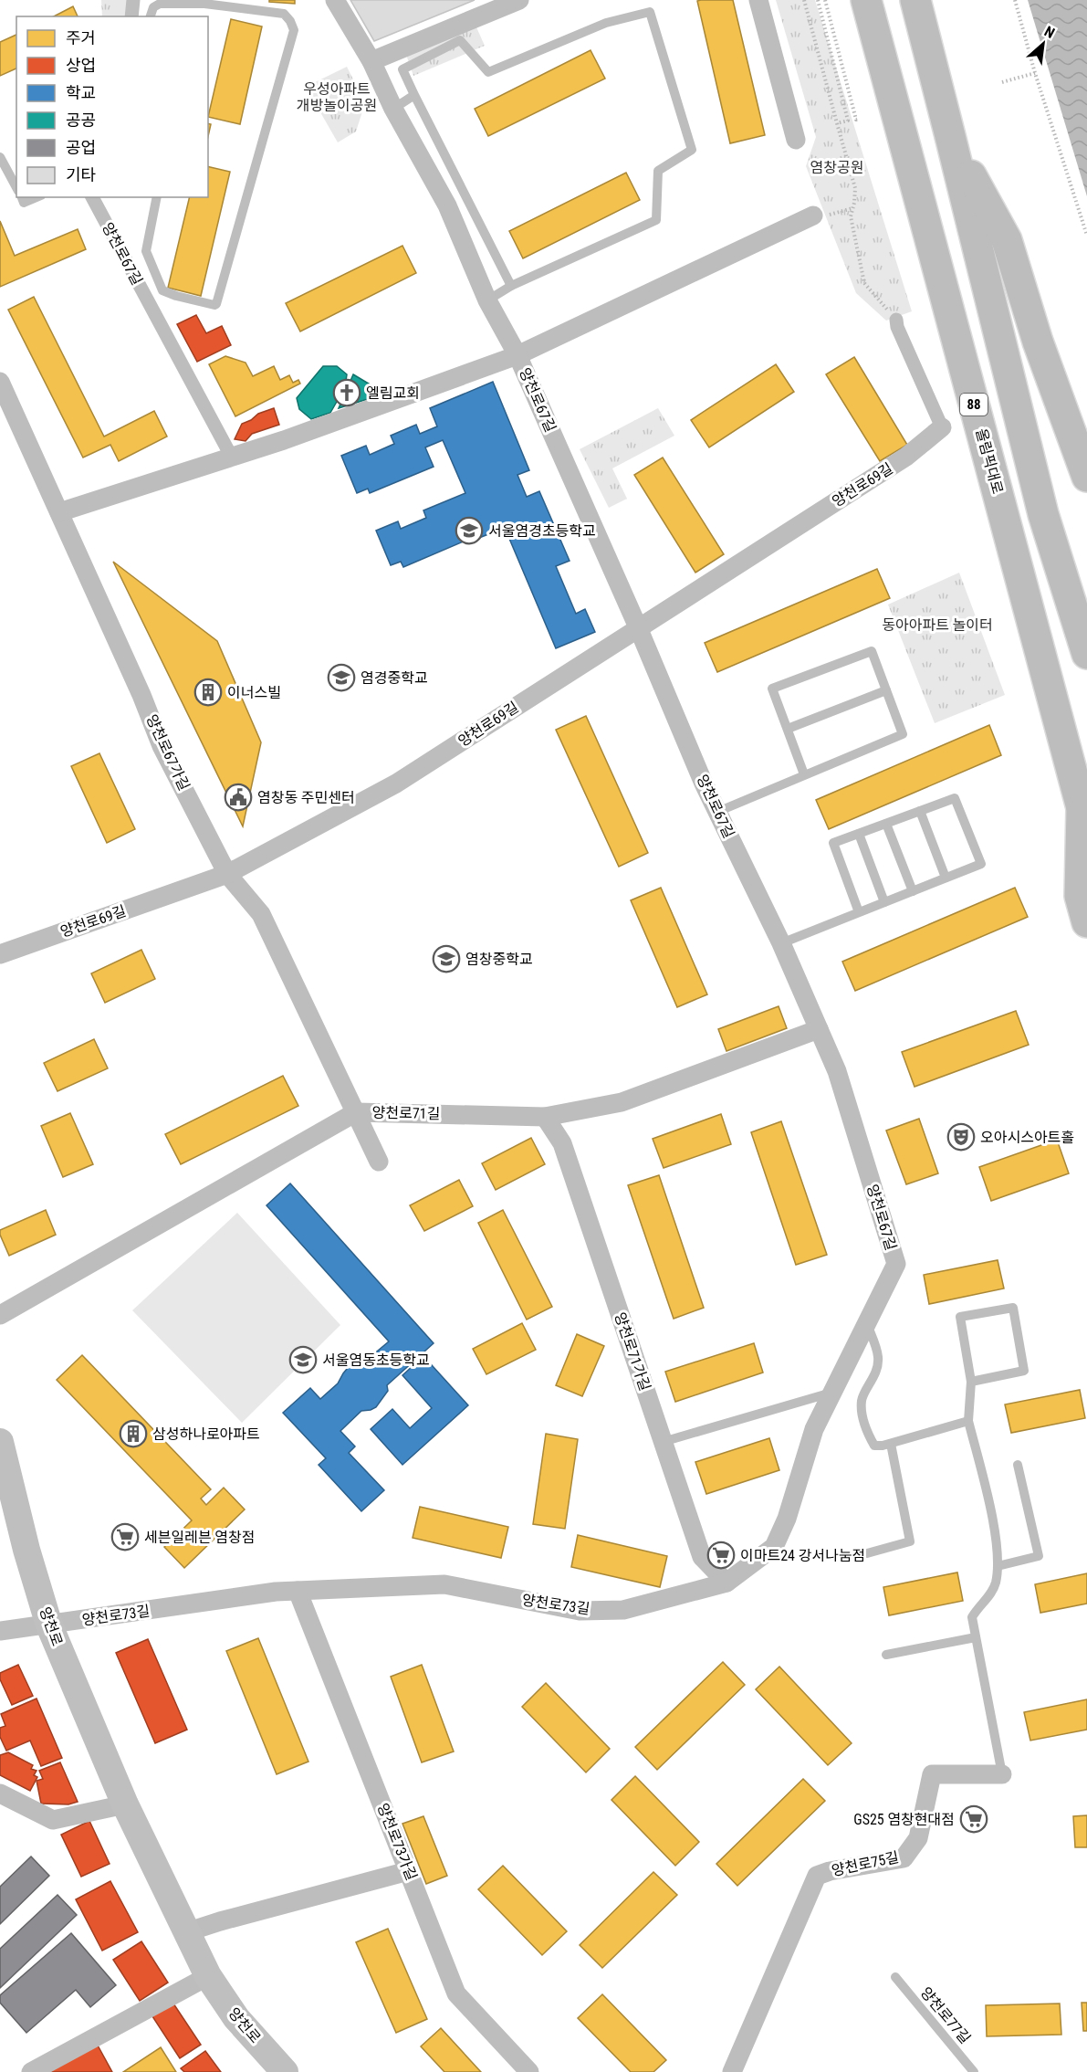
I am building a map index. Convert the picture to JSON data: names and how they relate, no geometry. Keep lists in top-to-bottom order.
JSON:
{
  "streets": {
    "highway": ["88", "올림픽대로"],
    "main road": ["양천로"],
    "street": [
      "양천로67길",
      "양천로69길",
      "양천로67가길",
      "양천로71길",
      "양천로71가길",
      "양천로73길",
      "양천로73가길",
      "양천로75길"
    ],
    "lane": ["양천로77길"]
  },
  "crossings": [
    ["양천로67길", "양천로69길"],
    ["양천로67길", "양천로67가길"],
    ["양천로67길", "양천로71길"],
    ["양천로67길", "양천로73길"],
    ["양천로69길", "양천로67가길"],
    ["양천로67가길", "양천로71길"],
    ["양천로71길", "양천로71가길"],
    ["양천로71가길", "양천로73길"],
    ["양천로73길", "양천로"],
    ["양천로73길", "양천로73가길"]
  ],
  "parks": ["우성아파트 개방놀이공원", "염창공원", "동아아파트 놀이터"],
  "places": {
    "church": ["엘림교회"],
    "school or university": [
      "서울염경초등학교",
      "염경중학교",
      "염창중학교",
      "서울염동초등학교"
    ],
    "building": ["이너스빌", "삼성하나로아파트"],
    "public building": ["염창동 주민센터"],
    "theatre": ["오아시스아트홀"],
    "supermarket": ["세븐일레븐 염창점", "이마트24 강서나눔점", "GS25 염창현대점"]
  },
  "legend": [
    "주거",
    "상업",
    "학교",
    "공공",
    "공업",
    "기타"
  ],
  "north": "top right"
}
